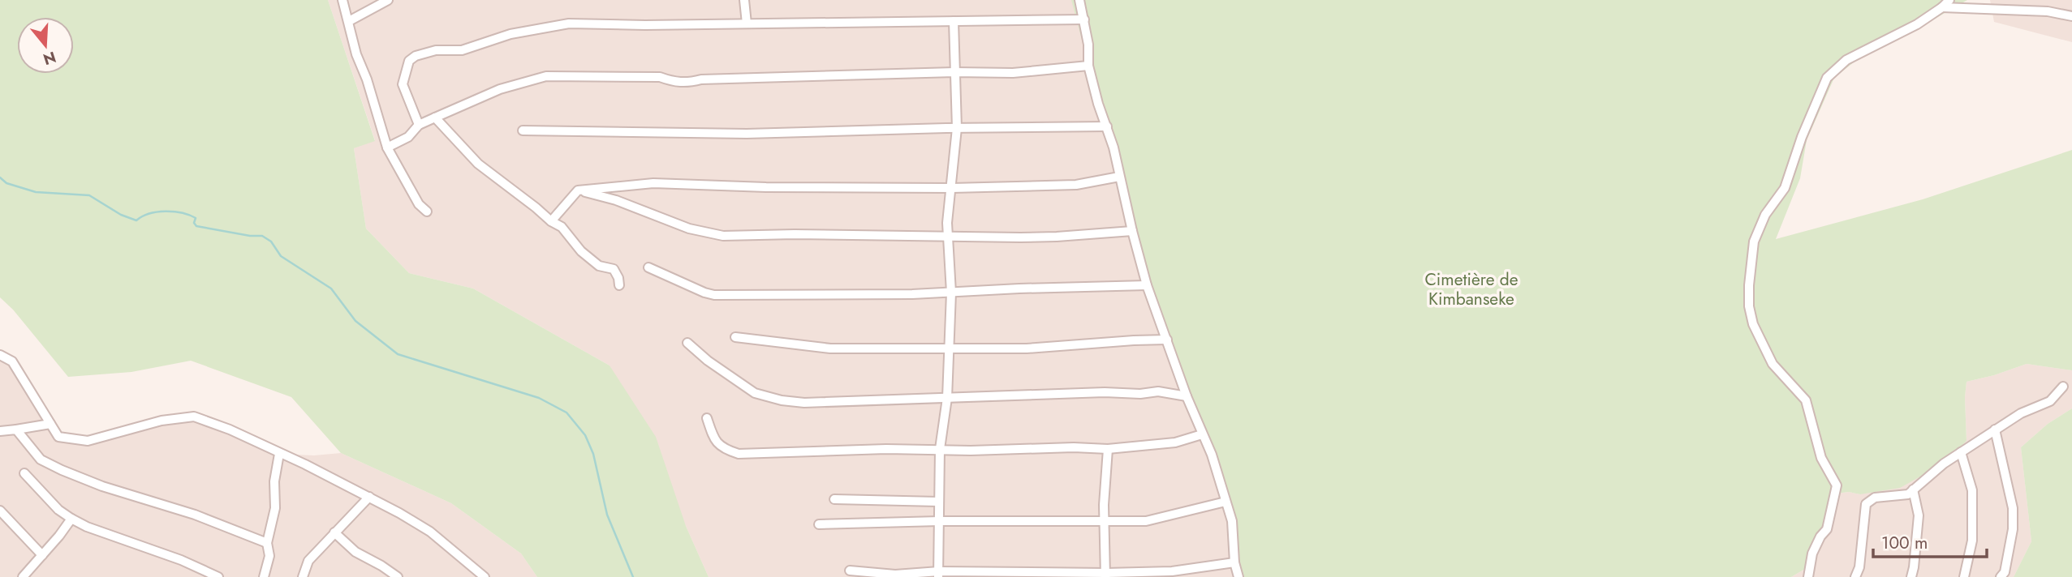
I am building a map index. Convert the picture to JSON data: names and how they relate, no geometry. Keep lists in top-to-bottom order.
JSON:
{
  "parks": ["Cimetière de Kimbanseke"],
  "scale_bar": "100 m",
  "north": "bottom"
}
